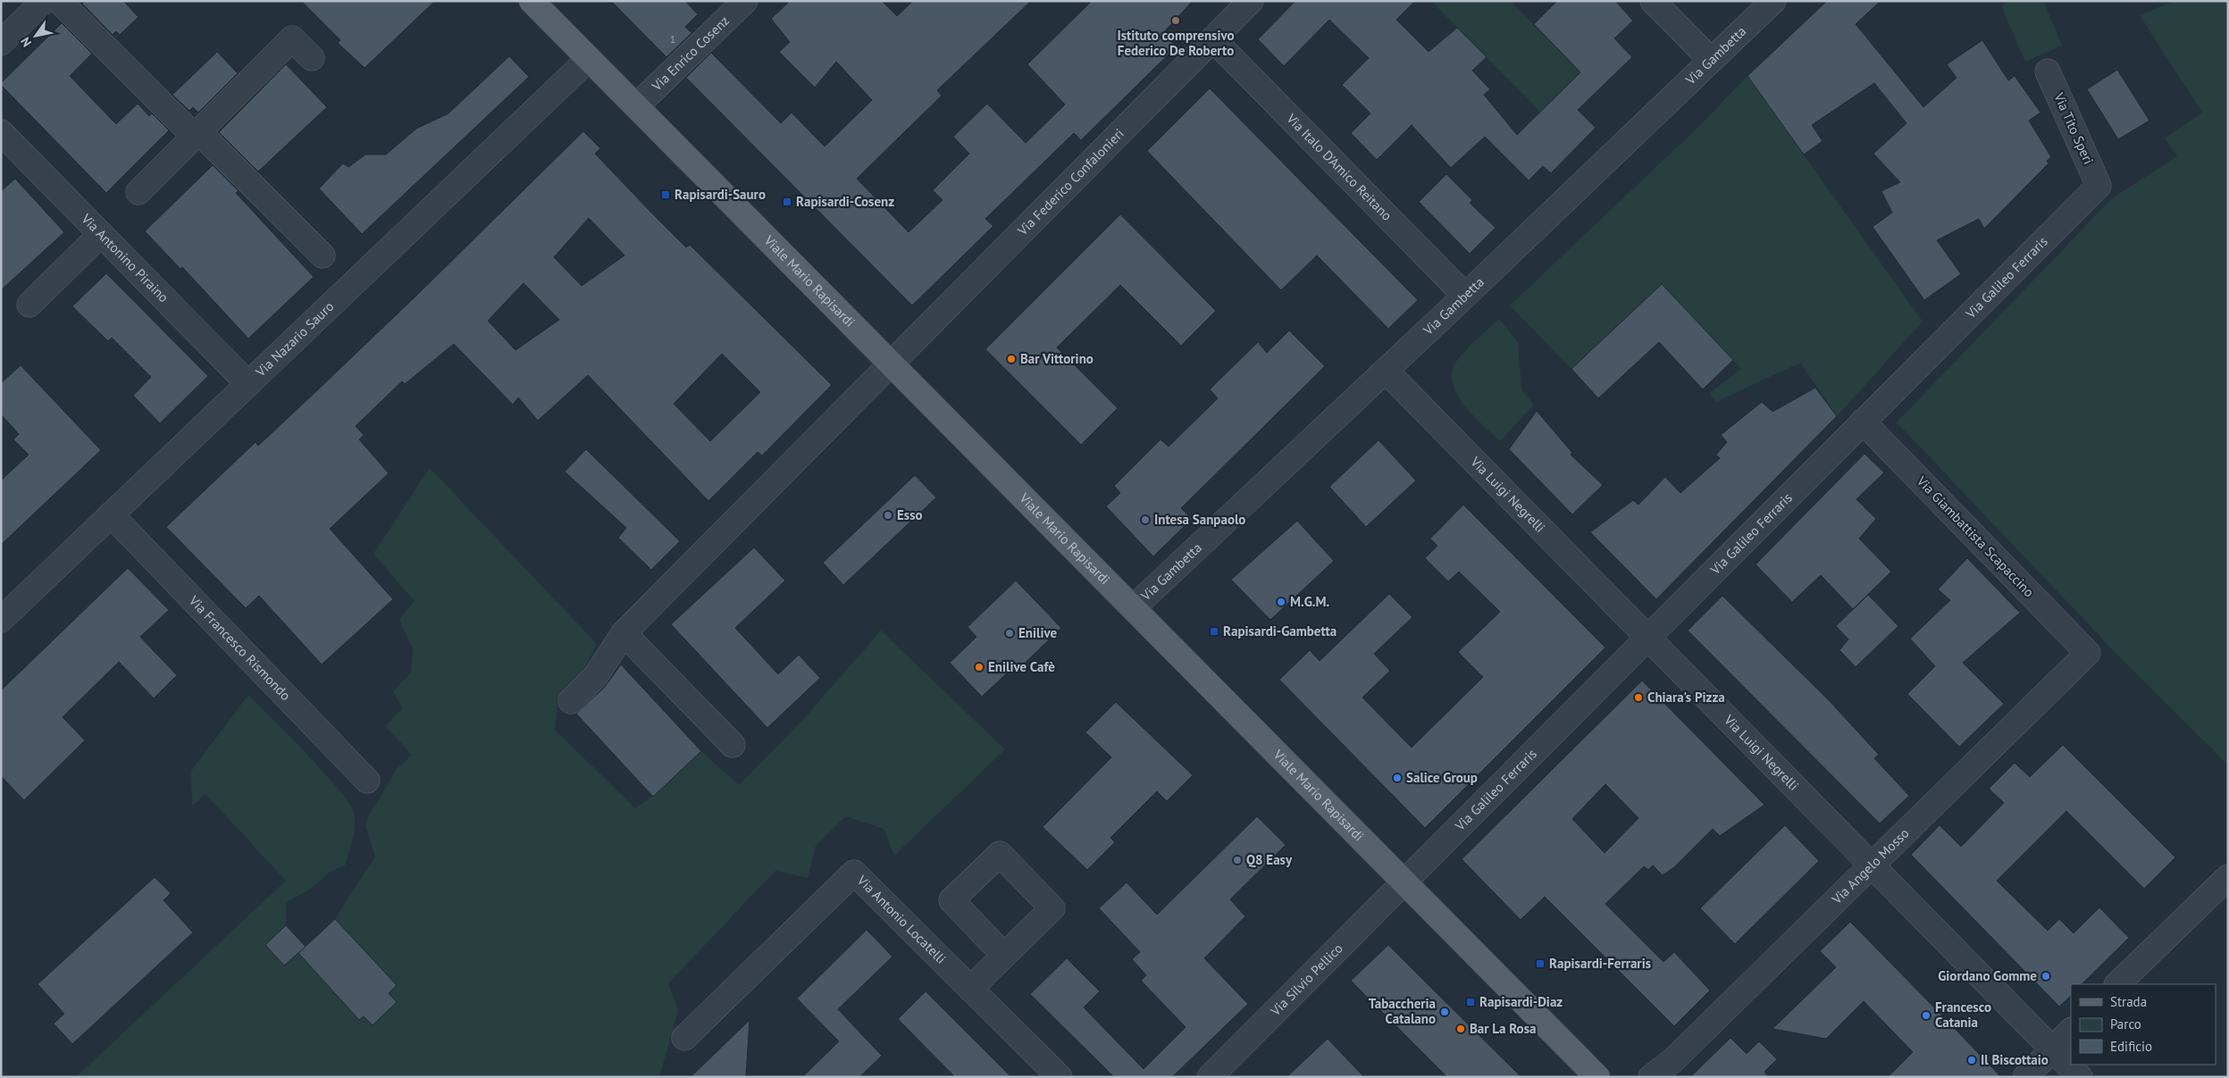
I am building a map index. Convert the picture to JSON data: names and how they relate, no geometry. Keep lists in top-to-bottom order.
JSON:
{
  "streets": {
    "main road": ["Viale Mario Rapisardi"],
    "street": [
      "Via Enrico Cosenz",
      "Via Gambetta",
      "Via Tito Speri",
      "Via Italo D'Amico Reitano",
      "Via Federico Confalonieri",
      "Via Antonino Piraino",
      "Via Galileo Ferraris",
      "Via Nazario Sauro",
      "Via Luigi Negrelli",
      "Via Giambattista Scapaccino",
      "Via Francesco Rismondo",
      "Via Angelo Mosso",
      "Via Antonio Locatelli",
      "Via Silvio Pellico"
    ]
  },
  "crossings": [
    ["Via Enrico Cosenz", "Viale Mario Rapisardi"],
    ["Via Gambetta", "Via Italo D'Amico Reitano"],
    ["Via Gambetta", "Viale Mario Rapisardi"],
    ["Via Gambetta", "Via Luigi Negrelli"],
    ["Via Tito Speri", "Via Galileo Ferraris"],
    ["Via Italo D'Amico Reitano", "Via Federico Confalonieri"],
    ["Via Federico Confalonieri", "Viale Mario Rapisardi"],
    ["Via Antonino Piraino", "Via Nazario Sauro"],
    ["Via Galileo Ferraris", "Viale Mario Rapisardi"],
    ["Via Galileo Ferraris", "Via Luigi Negrelli"],
    ["Via Galileo Ferraris", "Via Giambattista Scapaccino"],
    ["Via Galileo Ferraris", "Via Silvio Pellico"],
    ["Viale Mario Rapisardi", "Via Nazario Sauro"],
    ["Viale Mario Rapisardi", "Via Silvio Pellico"],
    ["Via Nazario Sauro", "Via Francesco Rismondo"],
    ["Via Luigi Negrelli", "Via Angelo Mosso"],
    ["Via Giambattista Scapaccino", "Via Angelo Mosso"]
  ],
  "places": {
    "other": [
      "Istituto comprensivo Federico De Roberto",
      "Bar Vittorino",
      "Esso",
      "Intesa Sanpaolo",
      "M.G.M.",
      "Enilive",
      "Enilive Cafè",
      "Chiara's Pizza",
      "Salice Group",
      "Q8 Easy",
      "Giordano Gomme",
      "Tabaccheria Catalano",
      "Francesco Catania",
      "Bar La Rosa",
      "Il Biscottaio"
    ],
    "transit": [
      "Rapisardi-Sauro",
      "Rapisardi-Cosenz",
      "Rapisardi-Gambetta",
      "Rapisardi-Ferraris",
      "Rapisardi-Diaz"
    ]
  },
  "house_numbers": ["1"],
  "legend": ["Strada", "Parco", "Edificio"],
  "north": "bottom left"
}
